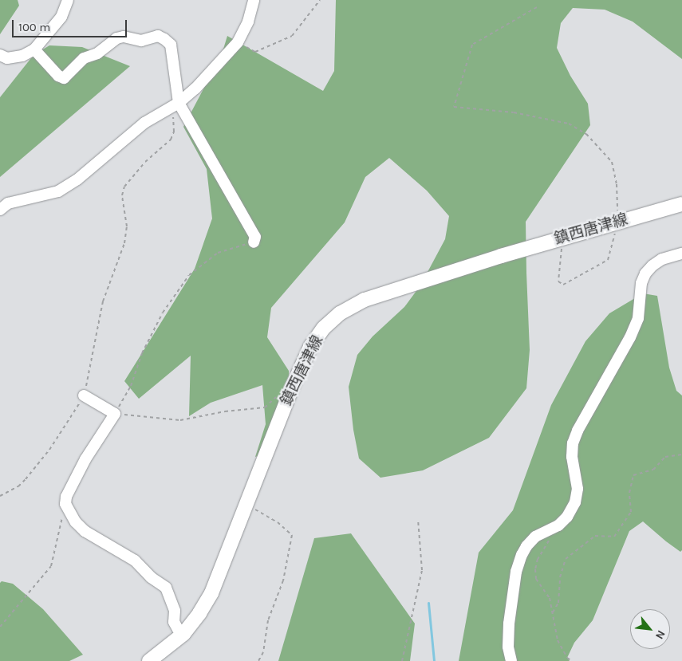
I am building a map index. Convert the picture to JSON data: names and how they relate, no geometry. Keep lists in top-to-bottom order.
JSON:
{
  "streets": {
    "main road": ["鎮西唐津線"]
  },
  "scale_bar": "100 m",
  "north": "bottom right"
}
